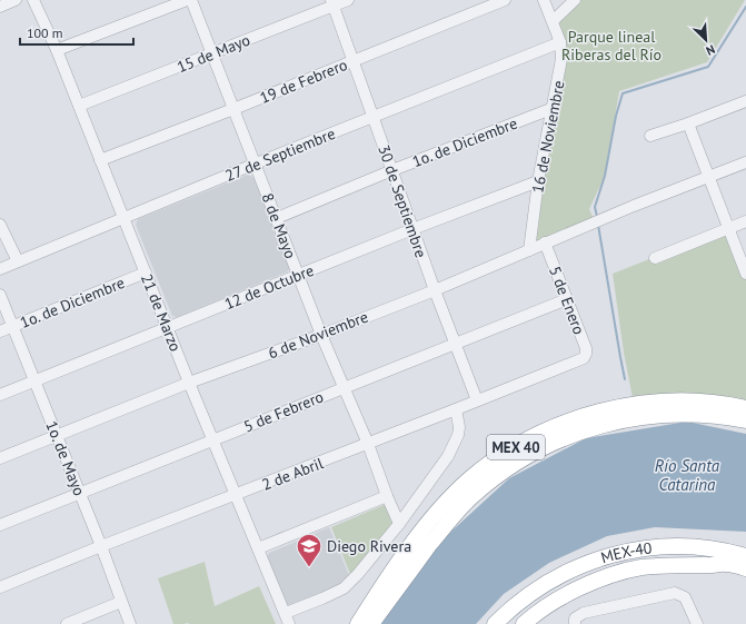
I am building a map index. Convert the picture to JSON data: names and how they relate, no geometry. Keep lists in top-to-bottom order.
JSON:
{
  "streets": {
    "highway": ["MEX 40", "MEX-40"],
    "street": [
      "15 de Mayo",
      "19 de Febrero",
      "16 de Noviembre",
      "1o. de Diciembre",
      "27 de Septiembre",
      "30 de Septiembre",
      "8 de Mayo",
      "12 de Octubre",
      "5 de Enero",
      "21 de Marzo",
      "6 de Noviembre",
      "5 de Febrero",
      "1o. de Mayo",
      "2 de Abril"
    ]
  },
  "crossings": [
    ["15 de Mayo", "30 de Septiembre"],
    ["15 de Mayo", "8 de Mayo"],
    ["15 de Mayo", "21 de Marzo"],
    ["19 de Febrero", "30 de Septiembre"],
    ["19 de Febrero", "8 de Mayo"],
    ["19 de Febrero", "21 de Marzo"],
    ["16 de Noviembre", "1o. de Diciembre"],
    ["16 de Noviembre", "27 de Septiembre"],
    ["16 de Noviembre", "12 de Octubre"],
    ["16 de Noviembre", "6 de Noviembre"],
    ["1o. de Diciembre", "30 de Septiembre"],
    ["1o. de Diciembre", "8 de Mayo"],
    ["1o. de Diciembre", "21 de Marzo"],
    ["1o. de Diciembre", "1o. de Mayo"],
    ["27 de Septiembre", "30 de Septiembre"],
    ["27 de Septiembre", "8 de Mayo"],
    ["27 de Septiembre", "21 de Marzo"],
    ["30 de Septiembre", "12 de Octubre"],
    ["30 de Septiembre", "6 de Noviembre"],
    ["30 de Septiembre", "5 de Febrero"],
    ["30 de Septiembre", "2 de Abril"],
    ["8 de Mayo", "12 de Octubre"],
    ["8 de Mayo", "6 de Noviembre"],
    ["8 de Mayo", "5 de Febrero"],
    ["8 de Mayo", "2 de Abril"],
    ["12 de Octubre", "21 de Marzo"],
    ["12 de Octubre", "1o. de Mayo"],
    ["5 de Enero", "6 de Noviembre"],
    ["5 de Enero", "5 de Febrero"],
    ["5 de Enero", "2 de Abril"],
    ["21 de Marzo", "6 de Noviembre"],
    ["21 de Marzo", "5 de Febrero"],
    ["21 de Marzo", "2 de Abril"],
    ["6 de Noviembre", "1o. de Mayo"],
    ["5 de Febrero", "1o. de Mayo"],
    ["1o. de Mayo", "2 de Abril"]
  ],
  "water": ["Río Santa Catarina"],
  "parks": ["Parque lineal Riberas del Río"],
  "places": {
    "school or university": ["Diego Rivera"]
  },
  "scale_bar": "100 m",
  "north": "bottom right"
}
